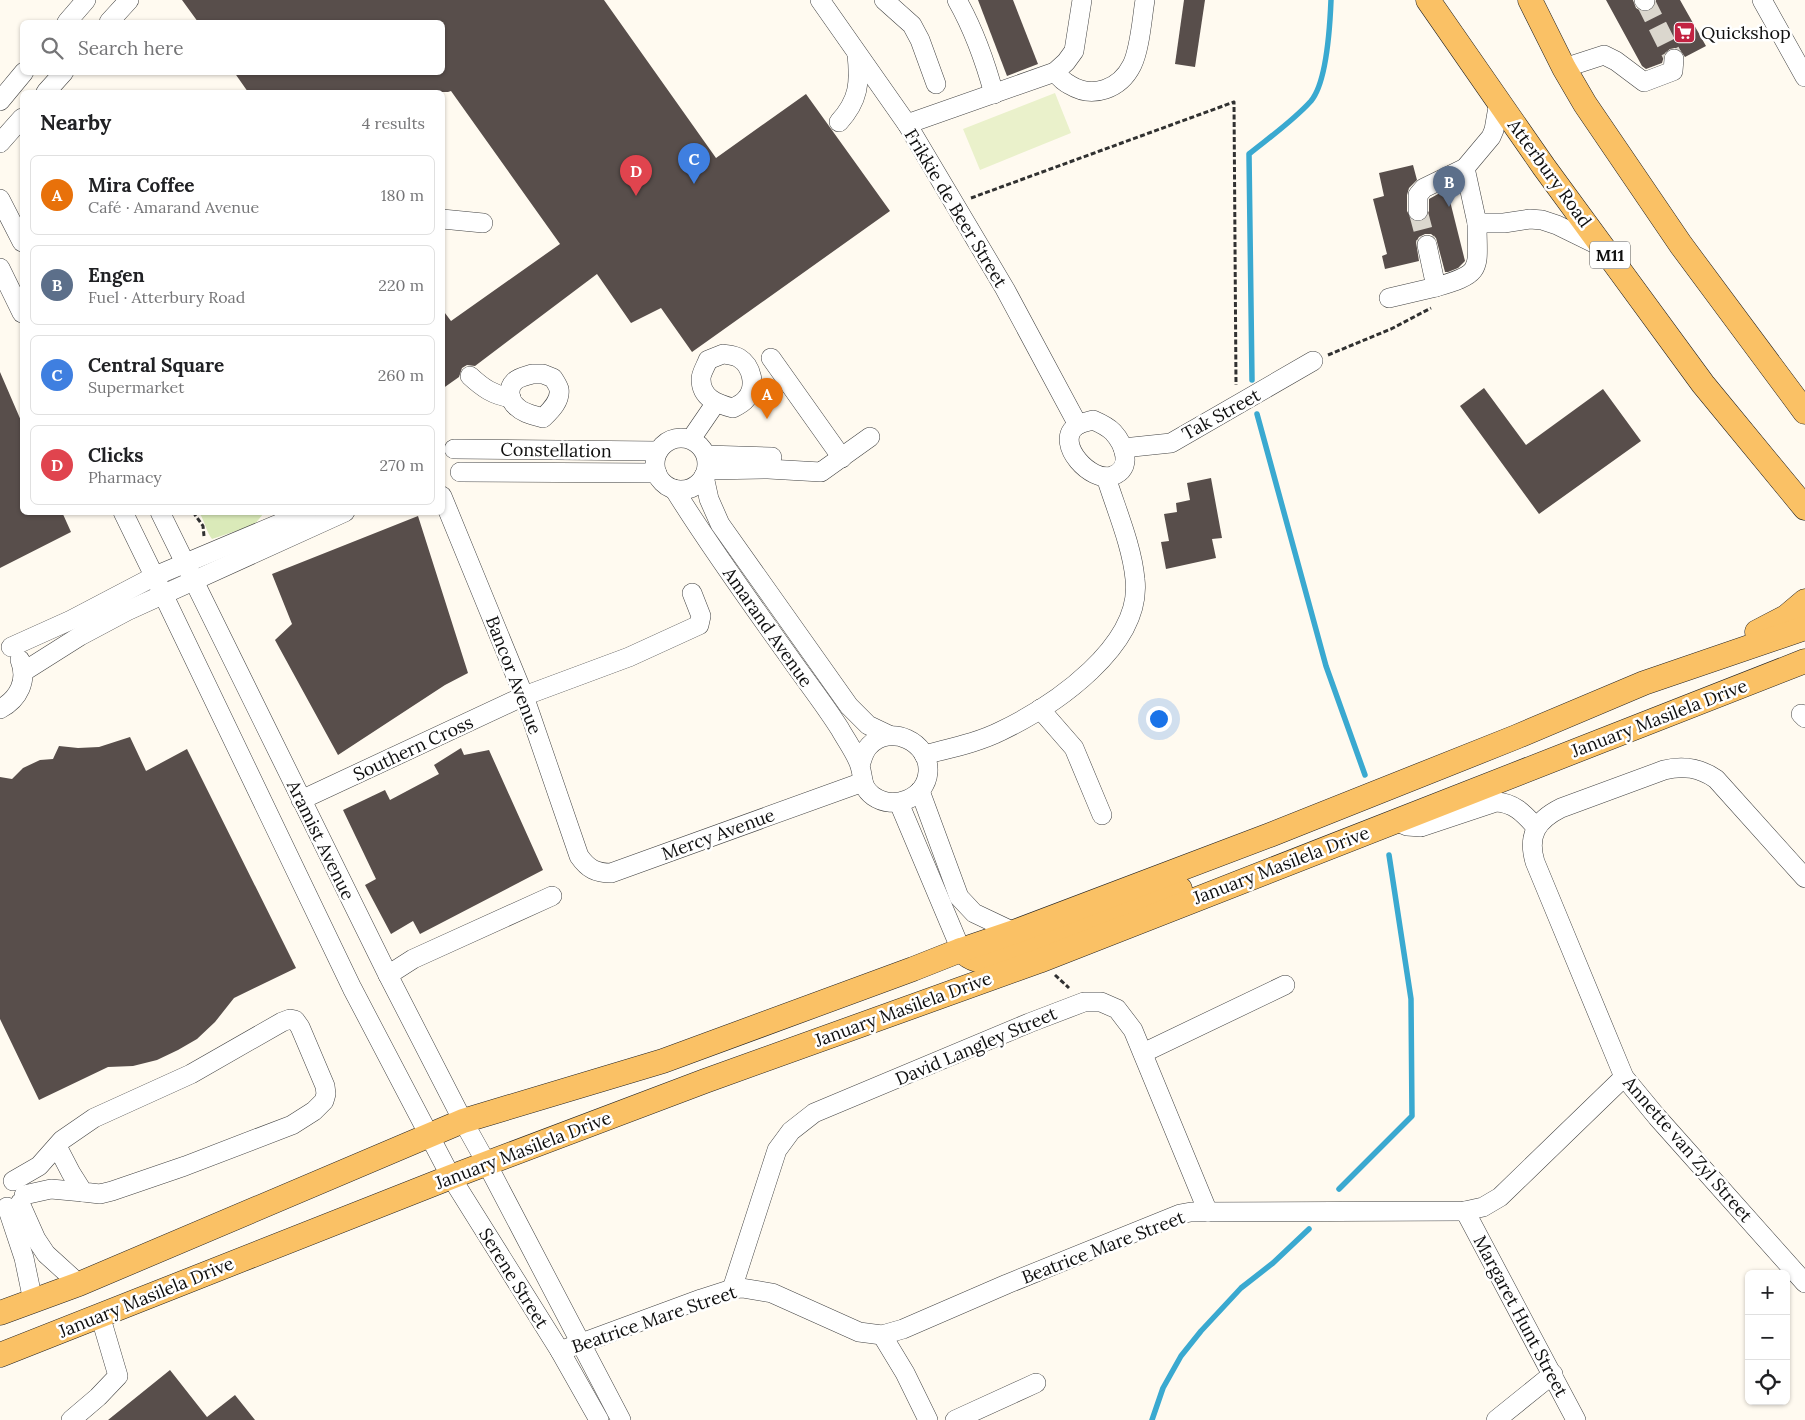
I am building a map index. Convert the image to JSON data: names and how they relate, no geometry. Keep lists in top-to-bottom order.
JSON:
{
  "streets": {
    "main road": ["Atterbury Road", "M11", "January Masilela Drive"],
    "street": [
      "Frikkie de Beer Street",
      "Tak Street",
      "Constellation",
      "Amarand Avenue",
      "Bancor Avenue",
      "Southern Cross",
      "Mercy Avenue",
      "Aramist Avenue",
      "David Langley Street",
      "Annette van Zyl Street",
      "Beatrice Mare Street",
      "Serene Street",
      "Margaret Hunt Street"
    ]
  },
  "crossings": [
    ["Frikkie de Beer Street", "Tak Street"],
    ["Constellation", "Amarand Avenue"],
    ["Amarand Avenue", "Mercy Avenue"],
    ["Bancor Avenue", "Southern Cross"],
    ["Bancor Avenue", "Mercy Avenue"],
    ["January Masilela Drive", "Aramist Avenue"],
    ["January Masilela Drive", "Serene Street"],
    ["Southern Cross", "Aramist Avenue"],
    ["Aramist Avenue", "Serene Street"],
    ["David Langley Street", "Beatrice Mare Street"],
    ["Annette van Zyl Street", "Beatrice Mare Street"],
    ["Beatrice Mare Street", "Serene Street"],
    ["Beatrice Mare Street", "Margaret Hunt Street"]
  ],
  "places": {
    "supermarket": ["Quickshop"]
  },
  "page": {
    "search": "Search here",
    "heading": ["Nearby", "4 results"],
    "pins": [
      "C",
      "D",
      "B",
      "A"
    ],
    "list": [
      {
        "mark": "A",
        "name": "Mira Coffee",
        "note": "Café · Amarand Avenue",
        "value": "180 m"
      },
      {
        "mark": "B",
        "name": "Engen",
        "note": "Fuel · Atterbury Road",
        "value": "220 m"
      },
      {
        "mark": "C",
        "name": "Central Square",
        "note": "Supermarket",
        "value": "260 m"
      },
      {
        "mark": "D",
        "name": "Clicks",
        "note": "Pharmacy",
        "value": "270 m"
      }
    ],
    "map_buttons": ["+", "−"]
  }
}
